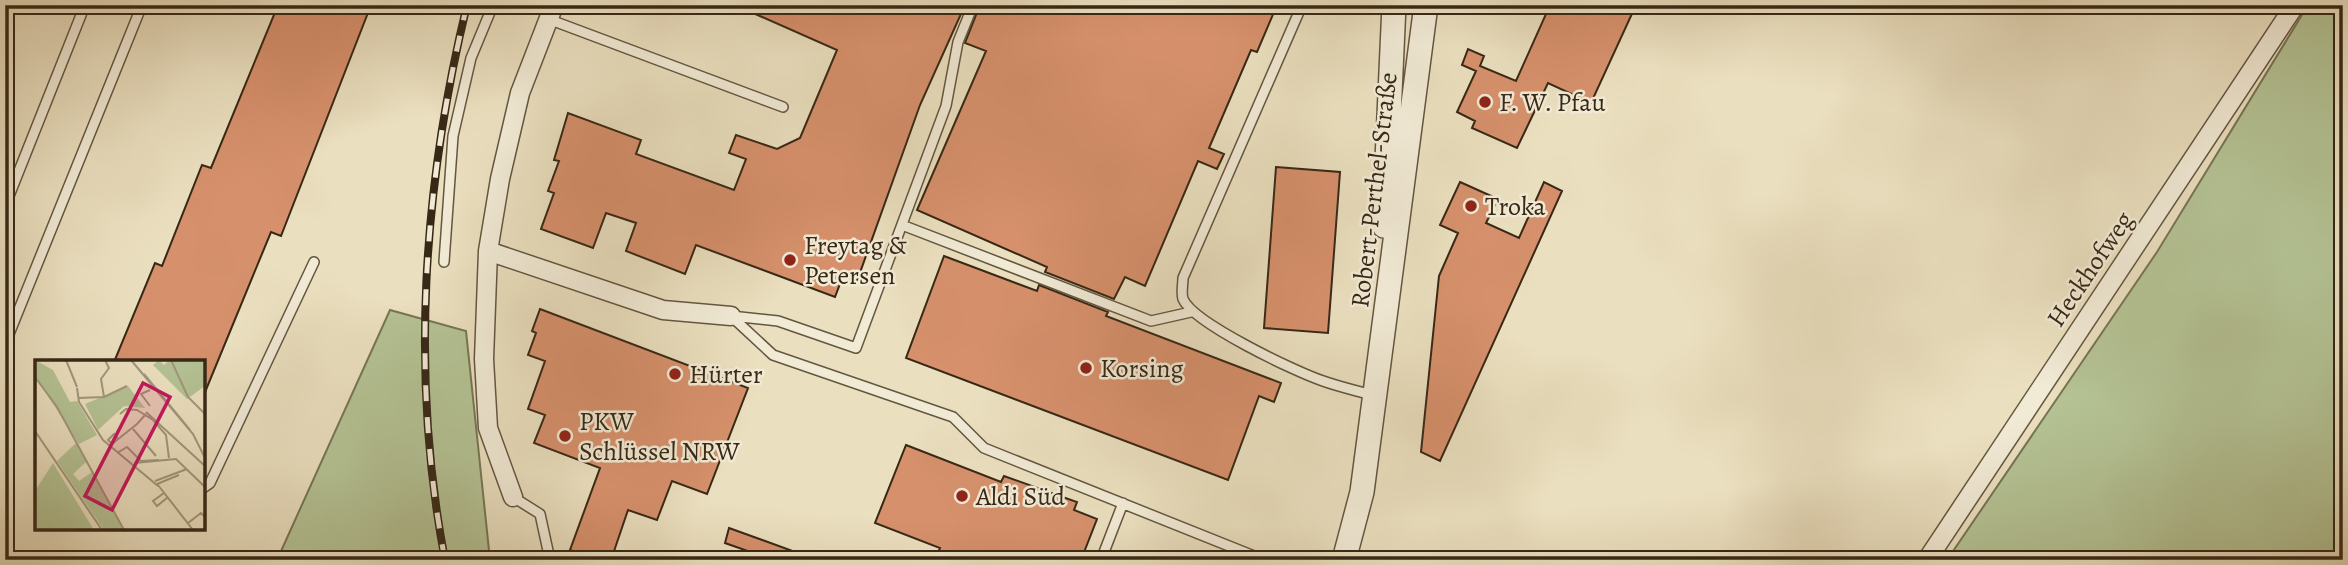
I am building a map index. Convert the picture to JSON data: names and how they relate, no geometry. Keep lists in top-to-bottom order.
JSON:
{
  "streets": {
    "street": ["Robert-Perthel-Straße", "Heckhofweg"]
  },
  "places": [
    "F. W. Pfau",
    "Troka",
    "Freytag & Petersen",
    "Korsing",
    "Hürter",
    "PKW Schlüssel NRW",
    "Aldi Süd"
  ]
}
